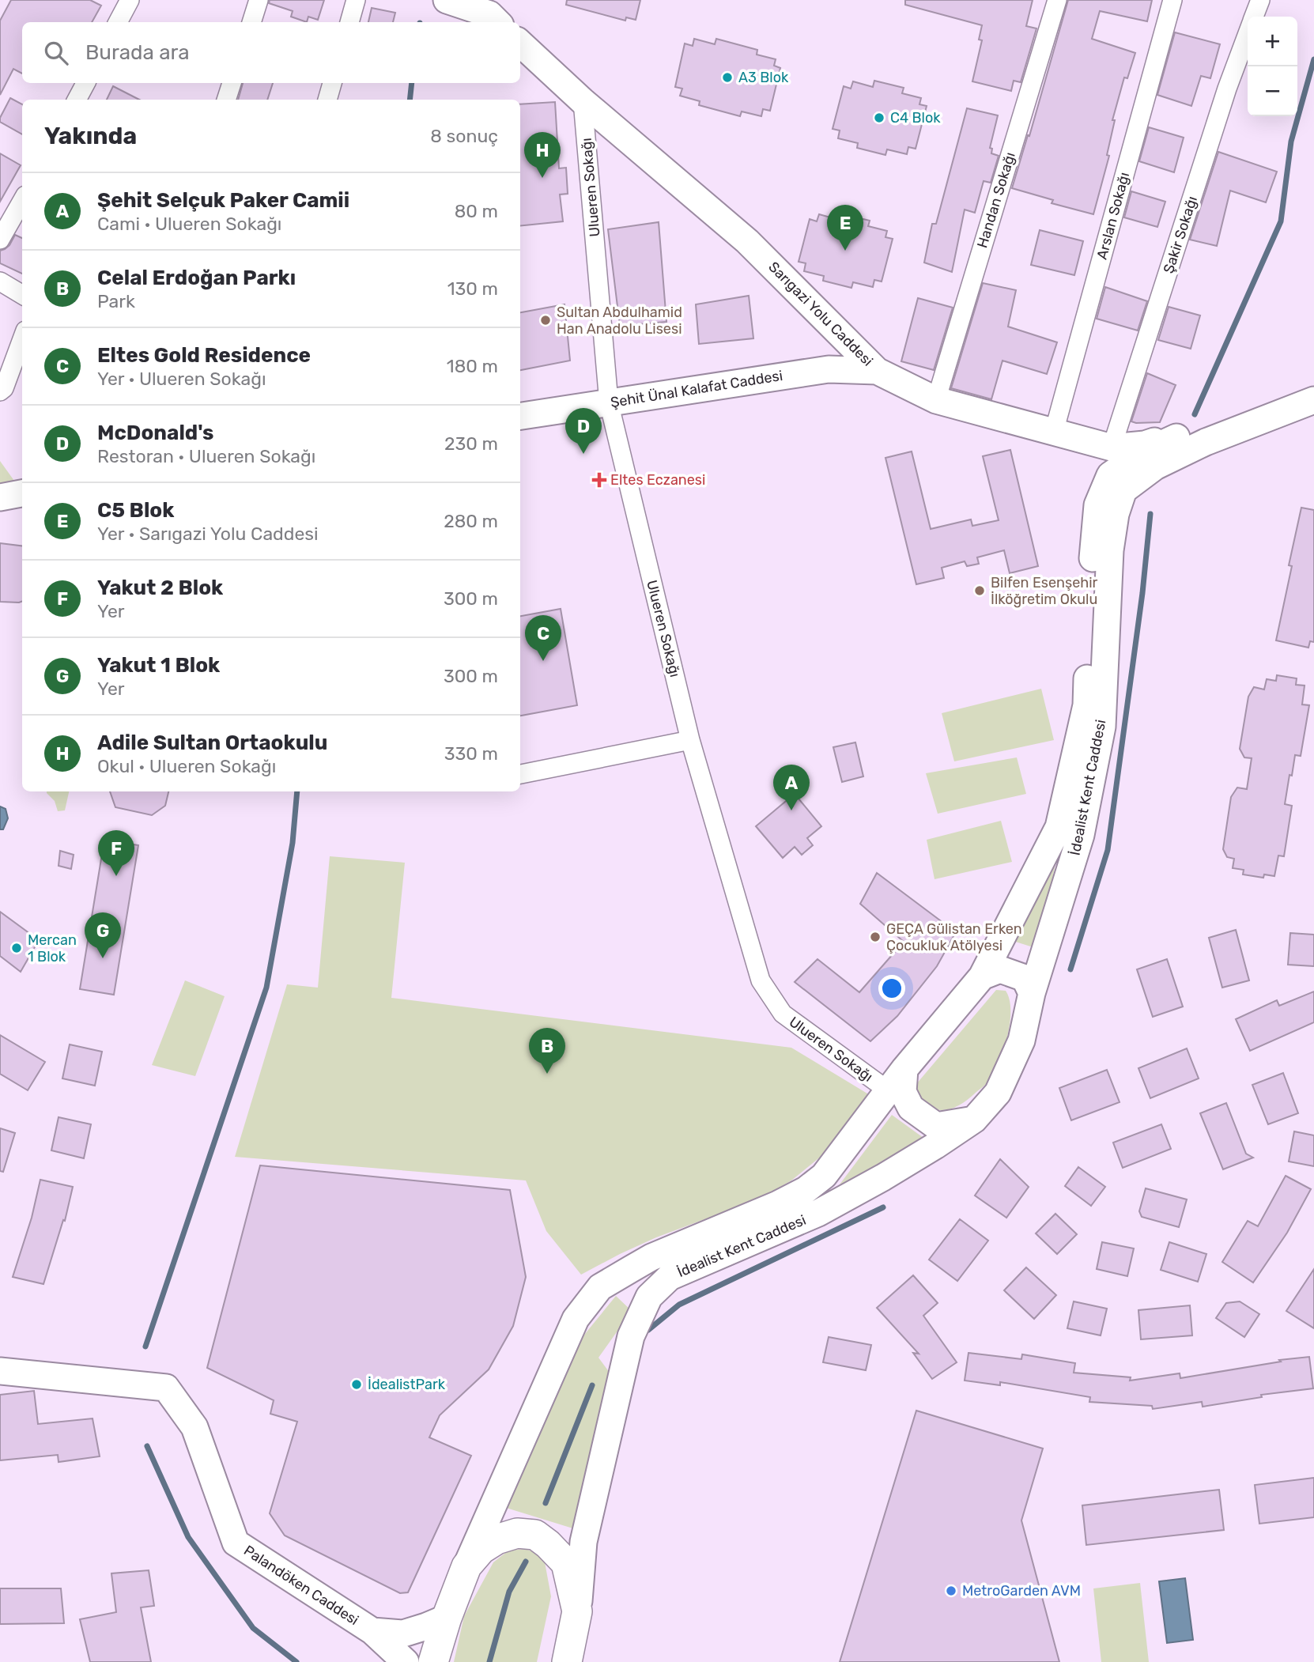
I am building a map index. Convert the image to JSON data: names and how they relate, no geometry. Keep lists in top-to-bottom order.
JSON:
{
  "streets": {
    "main road": ["İdealist Kent Caddesi"],
    "street": [
      "Ulueren Sokağı",
      "Handan Sokağı",
      "Arslan Sokağı",
      "Şakir Sokağı",
      "Sarıgazi Yolu Caddesi",
      "Şehit Ünal Kalafat Caddesi",
      "Palandöken Caddesi"
    ]
  },
  "crossings": [
    ["Ulueren Sokağı", "Sarıgazi Yolu Caddesi"],
    ["Ulueren Sokağı", "Şehit Ünal Kalafat Caddesi"],
    ["Ulueren Sokağı", "İdealist Kent Caddesi"],
    ["Handan Sokağı", "Sarıgazi Yolu Caddesi"],
    ["Arslan Sokağı", "Sarıgazi Yolu Caddesi"],
    ["Şakir Sokağı", "Sarıgazi Yolu Caddesi"],
    ["Sarıgazi Yolu Caddesi", "Şehit Ünal Kalafat Caddesi"]
  ],
  "places": {
    "other": [
      "A3 Blok",
      "C4 Blok",
      "Sultan Abdulhamid Han Anadolu Lisesi",
      "Bilfen Esenşehir İlköğretim Okulu",
      "GEÇA Gülistan Erken Çocukluk Atölyesi",
      "Mercan 1 Blok",
      "İdealistPark",
      "MetroGarden AVM"
    ],
    "health": ["Eltes Eczanesi"]
  },
  "page": {
    "map_buttons": ["+", "−"],
    "search": "Burada ara",
    "heading": ["Yakında", "8 sonuç"],
    "pins": [
      "H",
      "E",
      "D",
      "C",
      "A",
      "F",
      "G",
      "B"
    ],
    "list": [
      {
        "mark": "A",
        "name": "Şehit Selçuk Paker Camii",
        "note": "Cami · Ulueren Sokağı",
        "value": "80 m"
      },
      {
        "mark": "B",
        "name": "Celal Erdoğan Parkı",
        "note": "Park",
        "value": "130 m"
      },
      {
        "mark": "C",
        "name": "Eltes Gold Residence",
        "note": "Yer · Ulueren Sokağı",
        "value": "180 m"
      },
      {
        "mark": "D",
        "name": "McDonald's",
        "note": "Restoran · Ulueren Sokağı",
        "value": "230 m"
      },
      {
        "mark": "E",
        "name": "C5 Blok",
        "note": "Yer · Sarıgazi Yolu Caddesi",
        "value": "280 m"
      },
      {
        "mark": "F",
        "name": "Yakut 2 Blok",
        "note": "Yer",
        "value": "300 m"
      },
      {
        "mark": "G",
        "name": "Yakut 1 Blok",
        "note": "Yer",
        "value": "300 m"
      },
      {
        "mark": "H",
        "name": "Adile Sultan Ortaokulu",
        "note": "Okul · Ulueren Sokağı",
        "value": "330 m"
      }
    ]
  }
}
